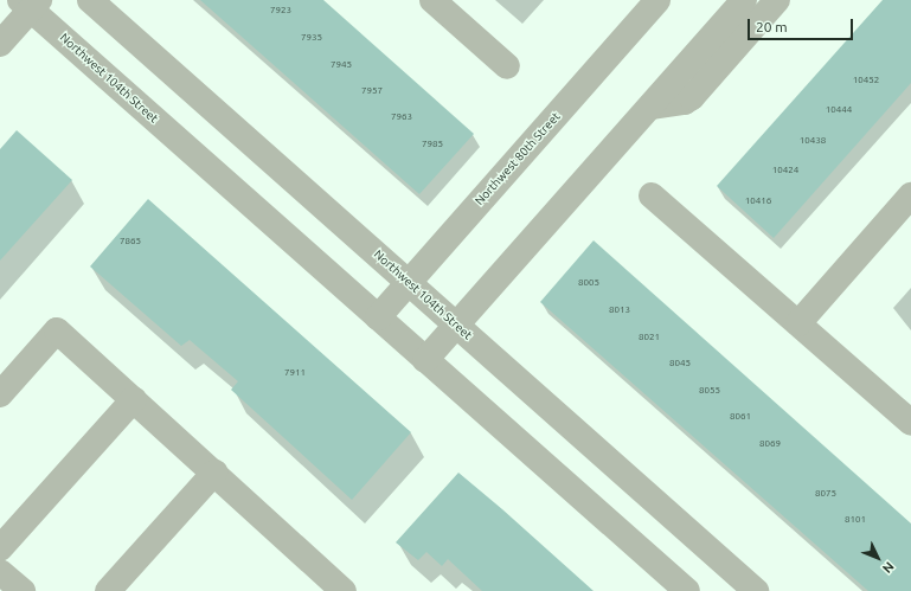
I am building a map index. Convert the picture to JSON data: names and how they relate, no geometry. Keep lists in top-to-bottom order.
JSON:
{
  "streets": {
    "street": ["Northwest 104th Street", "Northwest 80th Street"]
  },
  "crossings": [
    ["Northwest 104th Street", "Northwest 80th Street"]
  ],
  "house_numbers": [
    "7923",
    "7935",
    "7945",
    "10452",
    "7957",
    "10444",
    "7963",
    "10438",
    "7985",
    "10424",
    "10416",
    "7865",
    "8005",
    "8013",
    "8021",
    "8045",
    "7911",
    "8055",
    "8061",
    "8069",
    "8075",
    "8101"
  ],
  "scale_bar": "20 m",
  "north": "bottom right"
}
